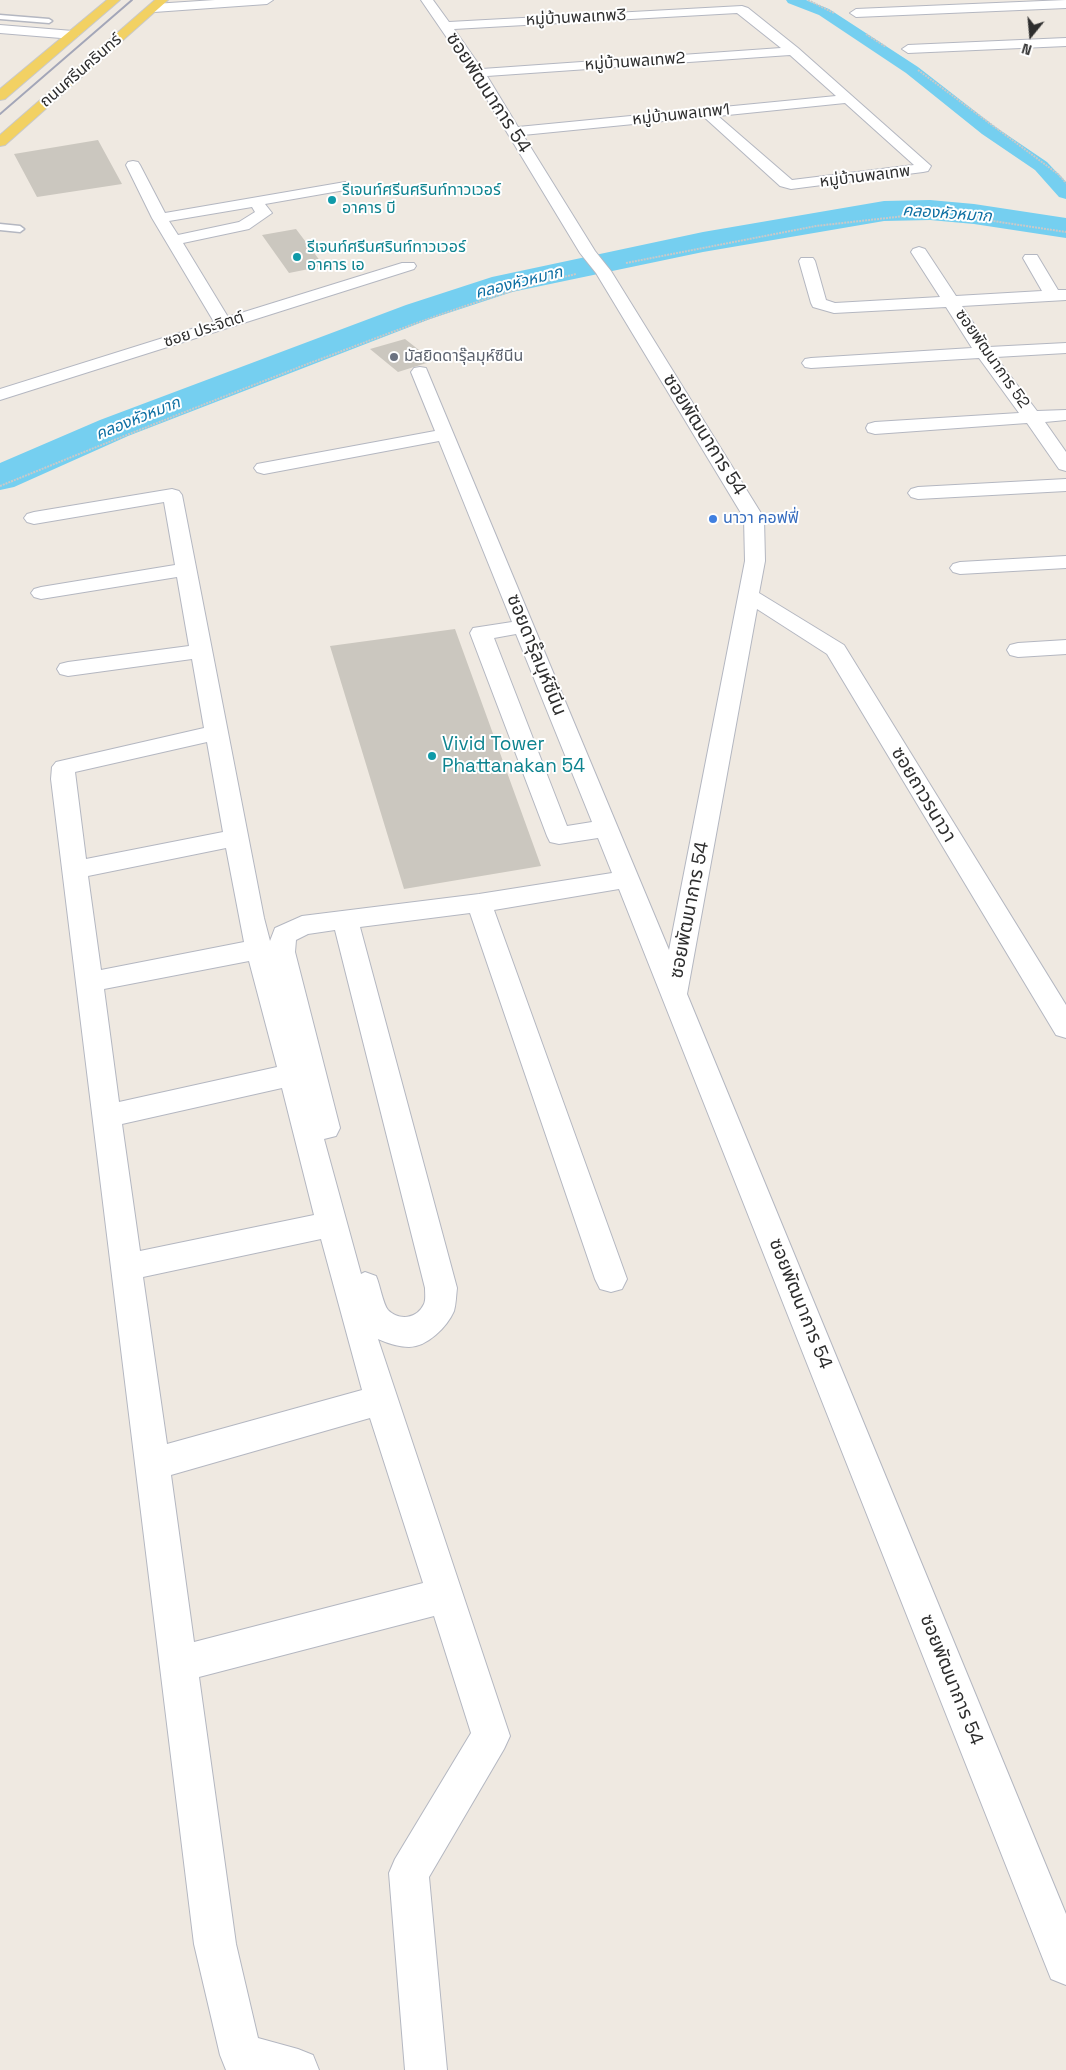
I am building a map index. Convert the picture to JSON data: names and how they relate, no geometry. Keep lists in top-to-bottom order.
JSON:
{
  "streets": {
    "main road": ["ถนนศรีนครินทร์"],
    "street": [
      "หมู่บ้านพลเทพ3",
      "หมู่บ้านพลเทพ2",
      "ซอยพัฒนาการ 54",
      "หมู่บ้านพลเทพ1",
      "หมู่บ้านพลเทพ",
      "ซอย ประจิตต์",
      "ซอยพัฒนาการ 52",
      "ซอยดารุ๊ลมุห์ซีนีน",
      "ซอยถาวรนาวา"
    ]
  },
  "crossings": [
    ["หมู่บ้านพลเทพ3", "ซอยพัฒนาการ 54"],
    ["หมู่บ้านพลเทพ3", "หมู่บ้านพลเทพ"],
    ["หมู่บ้านพลเทพ2", "ซอยพัฒนาการ 54"],
    ["หมู่บ้านพลเทพ2", "หมู่บ้านพลเทพ"],
    ["ซอยพัฒนาการ 54", "หมู่บ้านพลเทพ1"],
    ["ซอยพัฒนาการ 54", "ซอยดารุ๊ลมุห์ซีนีน"],
    ["ซอยพัฒนาการ 54", "ซอยถาวรนาวา"],
    ["หมู่บ้านพลเทพ1", "หมู่บ้านพลเทพ"]
  ],
  "water": ["คลองหัวหมาก"],
  "places": [
    "รีเจนท์ศรีนศรินท์ทาวเวอร์ อาคาร บี",
    "รีเจนท์ศรีนศรินท์ทาวเวอร์ อาคาร เอ",
    "มัสยิดดารุ๊ลมุห์ซีนีน",
    "นาวา คอฟฟี่",
    "Vivid Tower Phattanakan 54"
  ],
  "north": "bottom"
}
